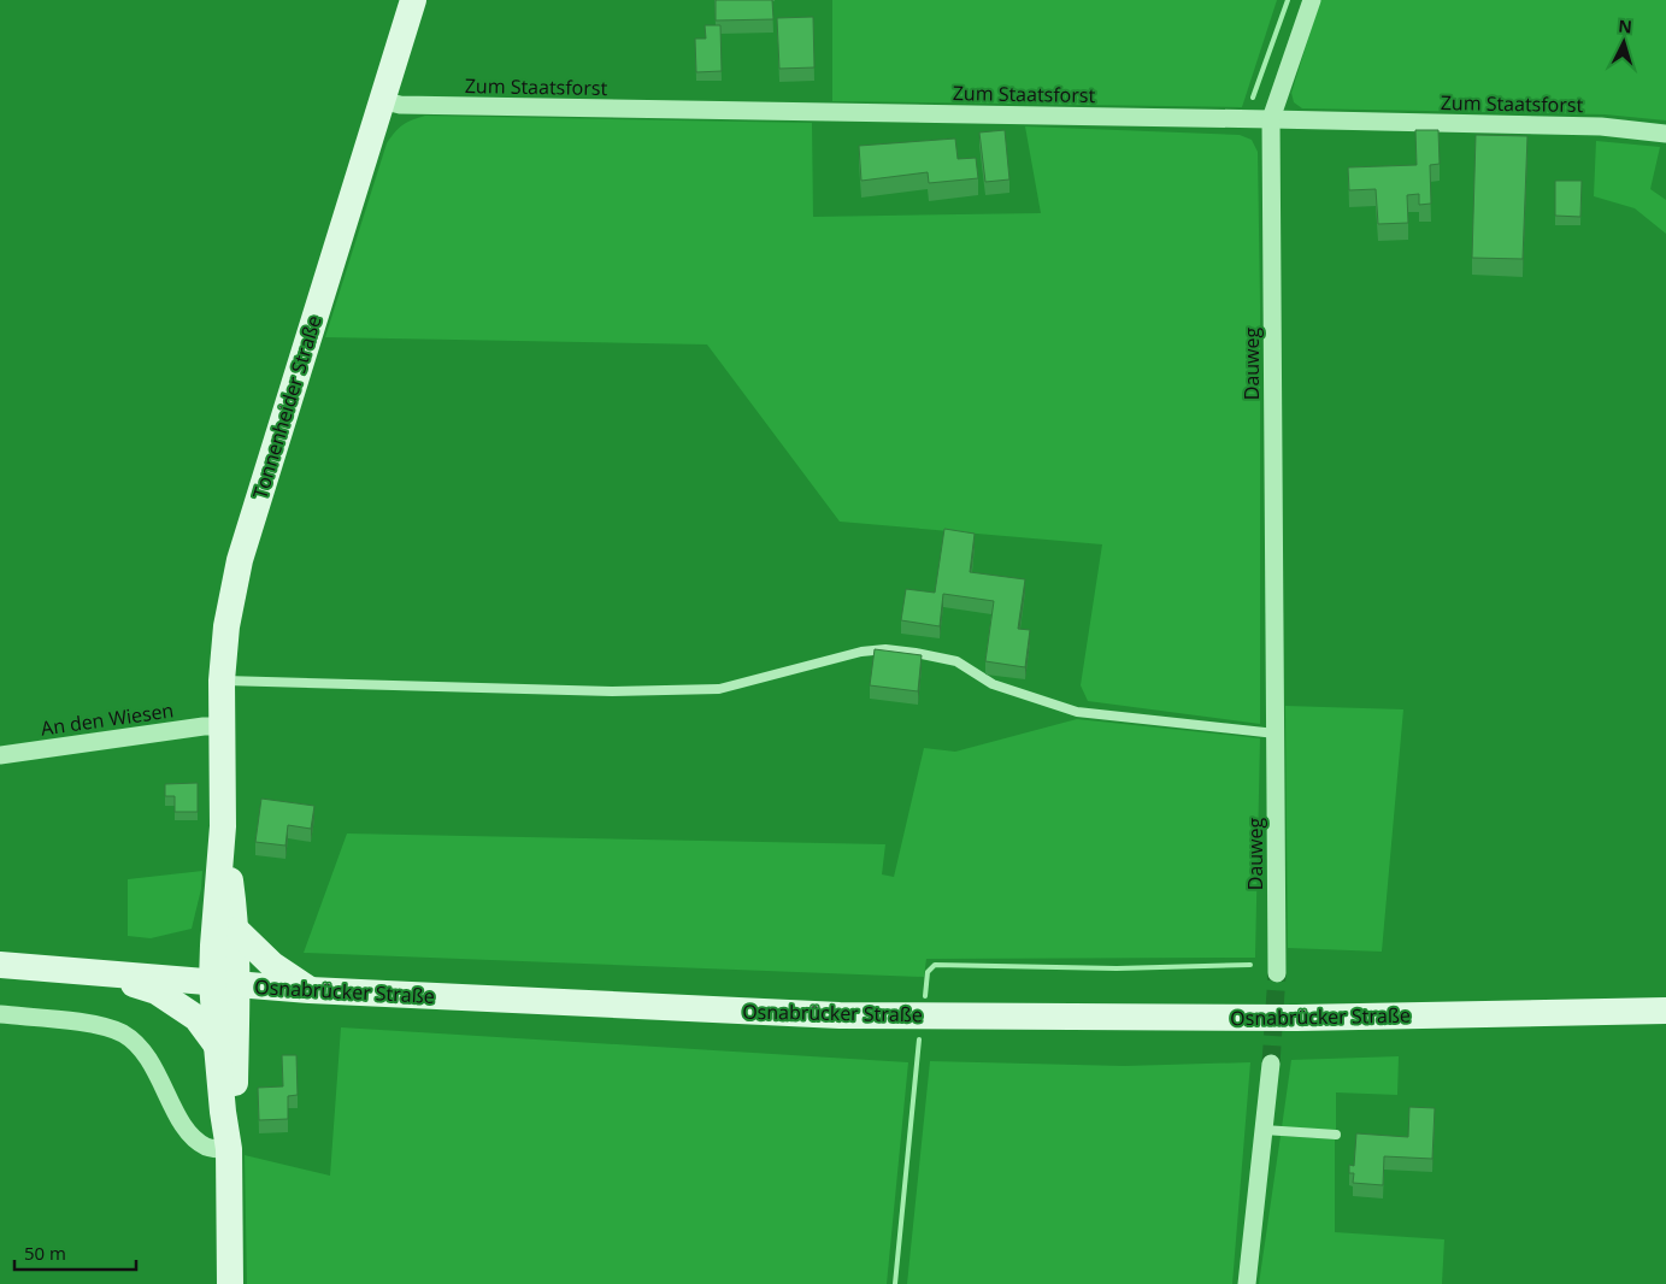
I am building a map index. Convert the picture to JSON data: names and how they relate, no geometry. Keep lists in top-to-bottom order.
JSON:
{
  "streets": {
    "main road": ["Tonnenheider Straße", "Osnabrücker Straße"],
    "street": ["Zum Staatsforst", "Dauweg", "An den Wiesen"]
  },
  "crossings": [
    ["Zum Staatsforst", "Dauweg"],
    ["Zum Staatsforst", "Tonnenheider Straße"],
    ["Tonnenheider Straße", "An den Wiesen"],
    ["Tonnenheider Straße", "Osnabrücker Straße"]
  ],
  "scale_bar": "50 m",
  "north": "top"
}
